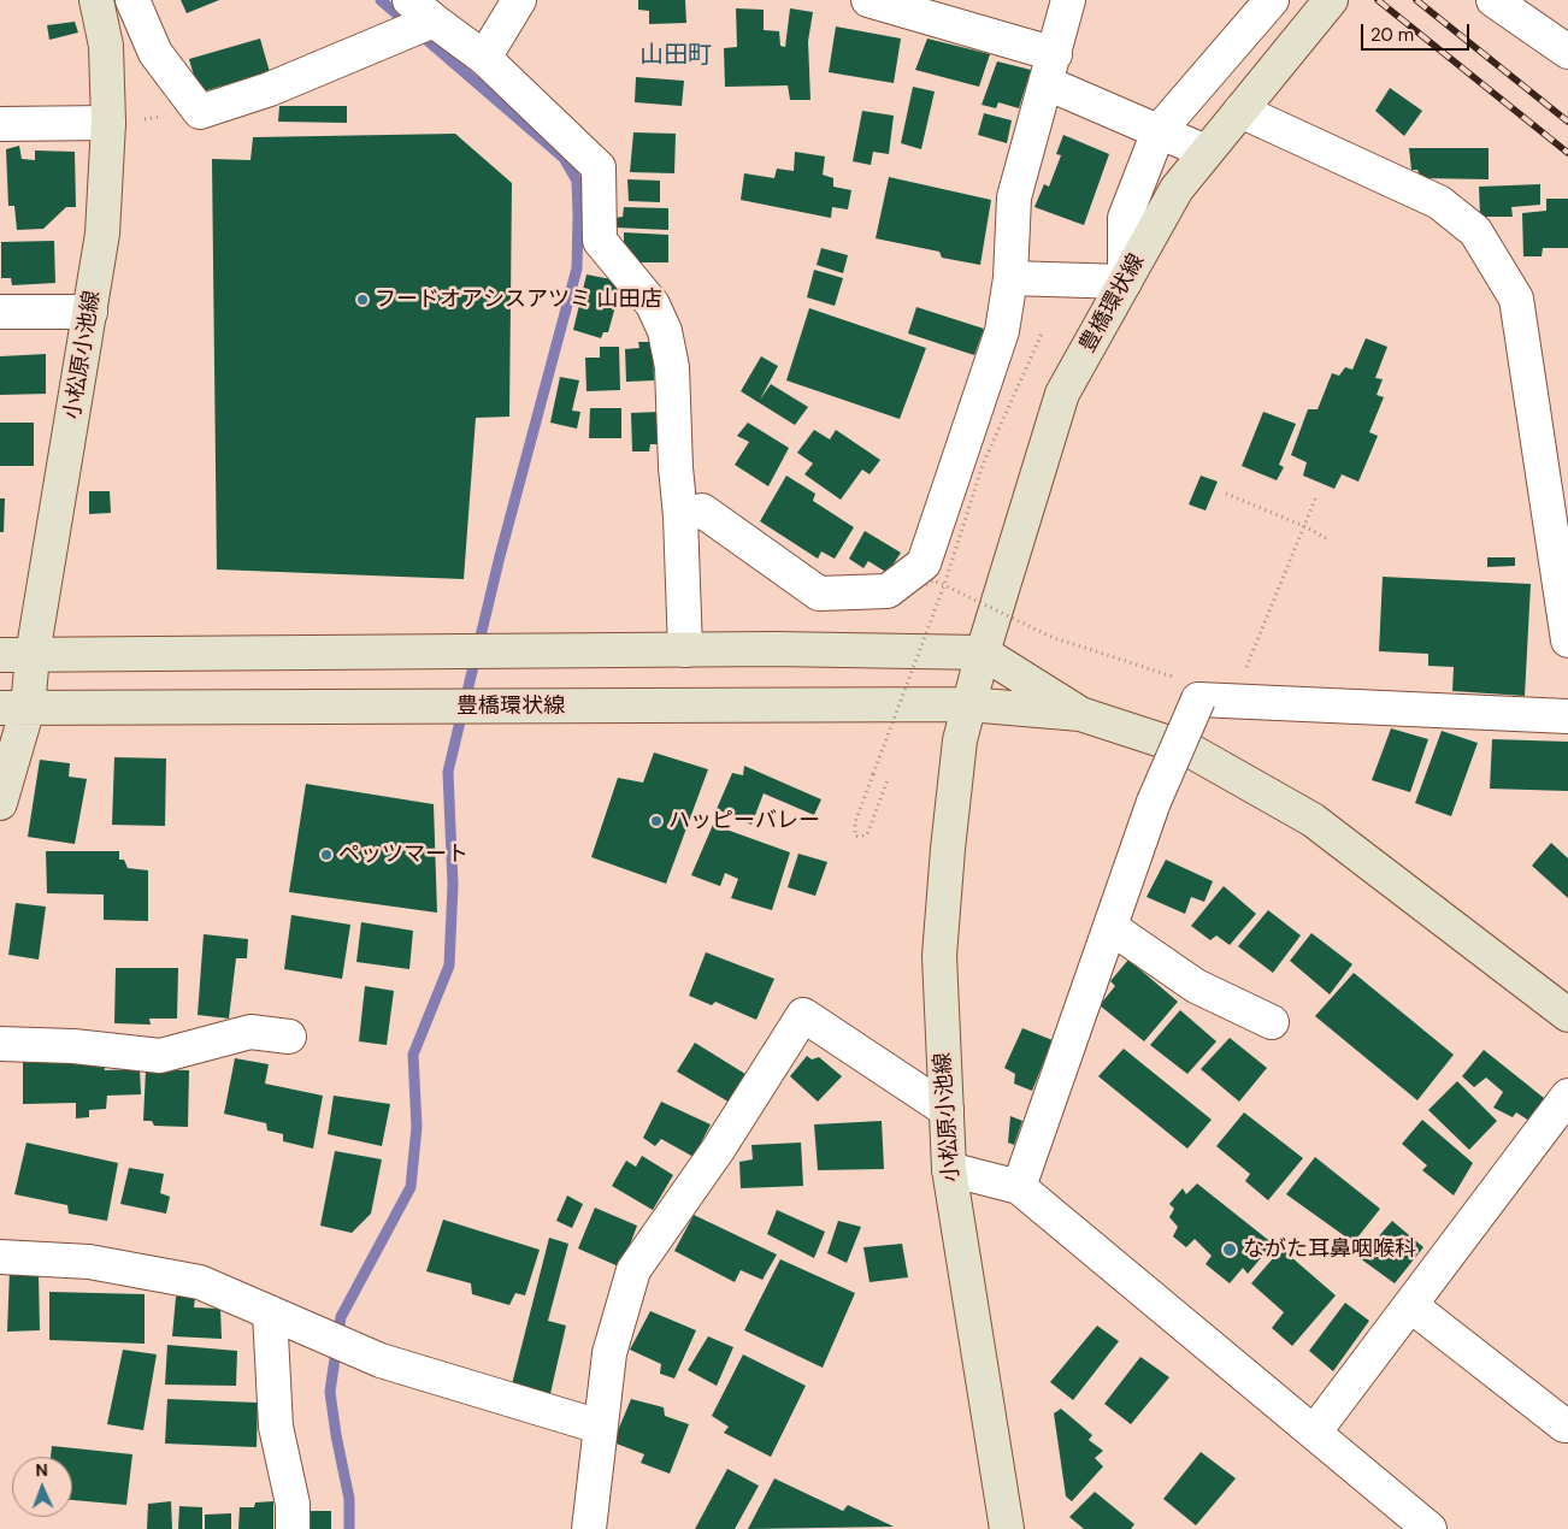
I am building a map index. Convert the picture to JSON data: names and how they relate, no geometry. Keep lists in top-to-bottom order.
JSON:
{
  "streets": {
    "main road": ["豊橋環状線", "小松原小池線"]
  },
  "crossings": [
    ["豊橋環状線", "小松原小池線"]
  ],
  "districts": ["山田町"],
  "places": [
    "フードオアシスアツミ 山田店",
    "ハッピーバレー",
    "ペッツマート",
    "ながた耳鼻咽喉科"
  ],
  "scale_bar": "20 m",
  "north": "top"
}
